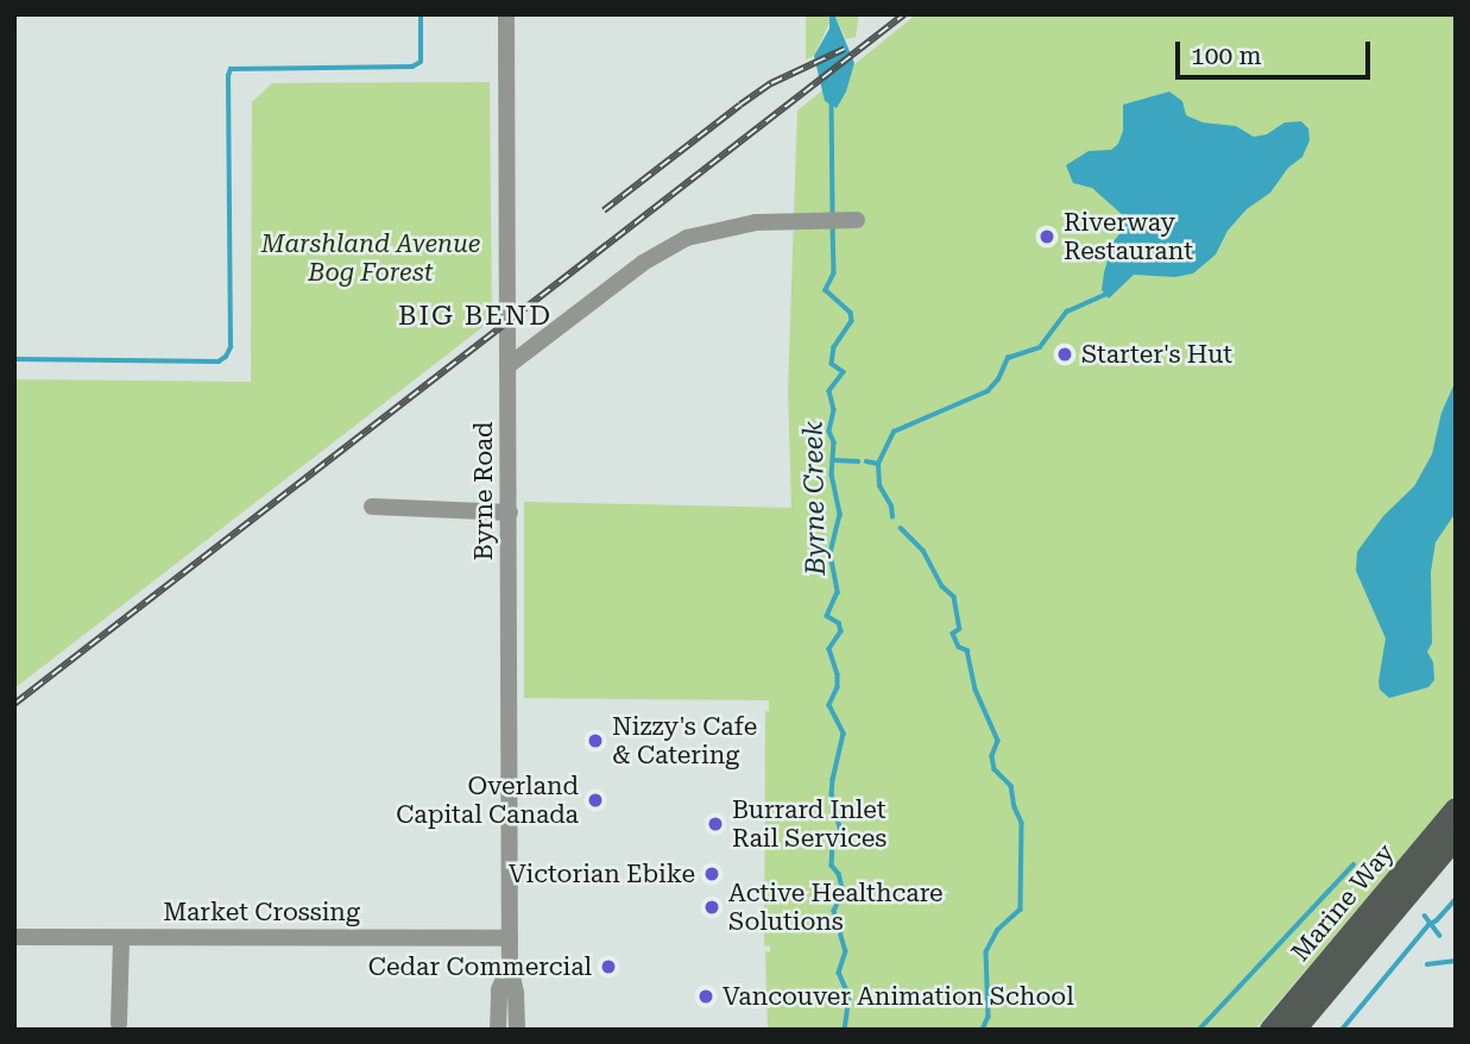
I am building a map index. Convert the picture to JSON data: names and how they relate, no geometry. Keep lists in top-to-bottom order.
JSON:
{
  "streets": {
    "main road": ["Marine Way"],
    "street": ["Byrne Road", "Market Crossing"]
  },
  "crossings": [
    ["Byrne Road", "Market Crossing"]
  ],
  "districts": ["BIG BEND"],
  "water": ["Byrne Creek"],
  "parks": ["Marshland Avenue Bog Forest"],
  "places": [
    "Riverway Restaurant",
    "Starter's Hut",
    "Nizzy's Cafe & Catering",
    "Overland Capital Canada",
    "Burrard Inlet Rail Services",
    "Victorian Ebike",
    "Active Healthcare Solutions",
    "Cedar Commercial",
    "Vancouver Animation School"
  ],
  "scale_bar": "100 m"
}
